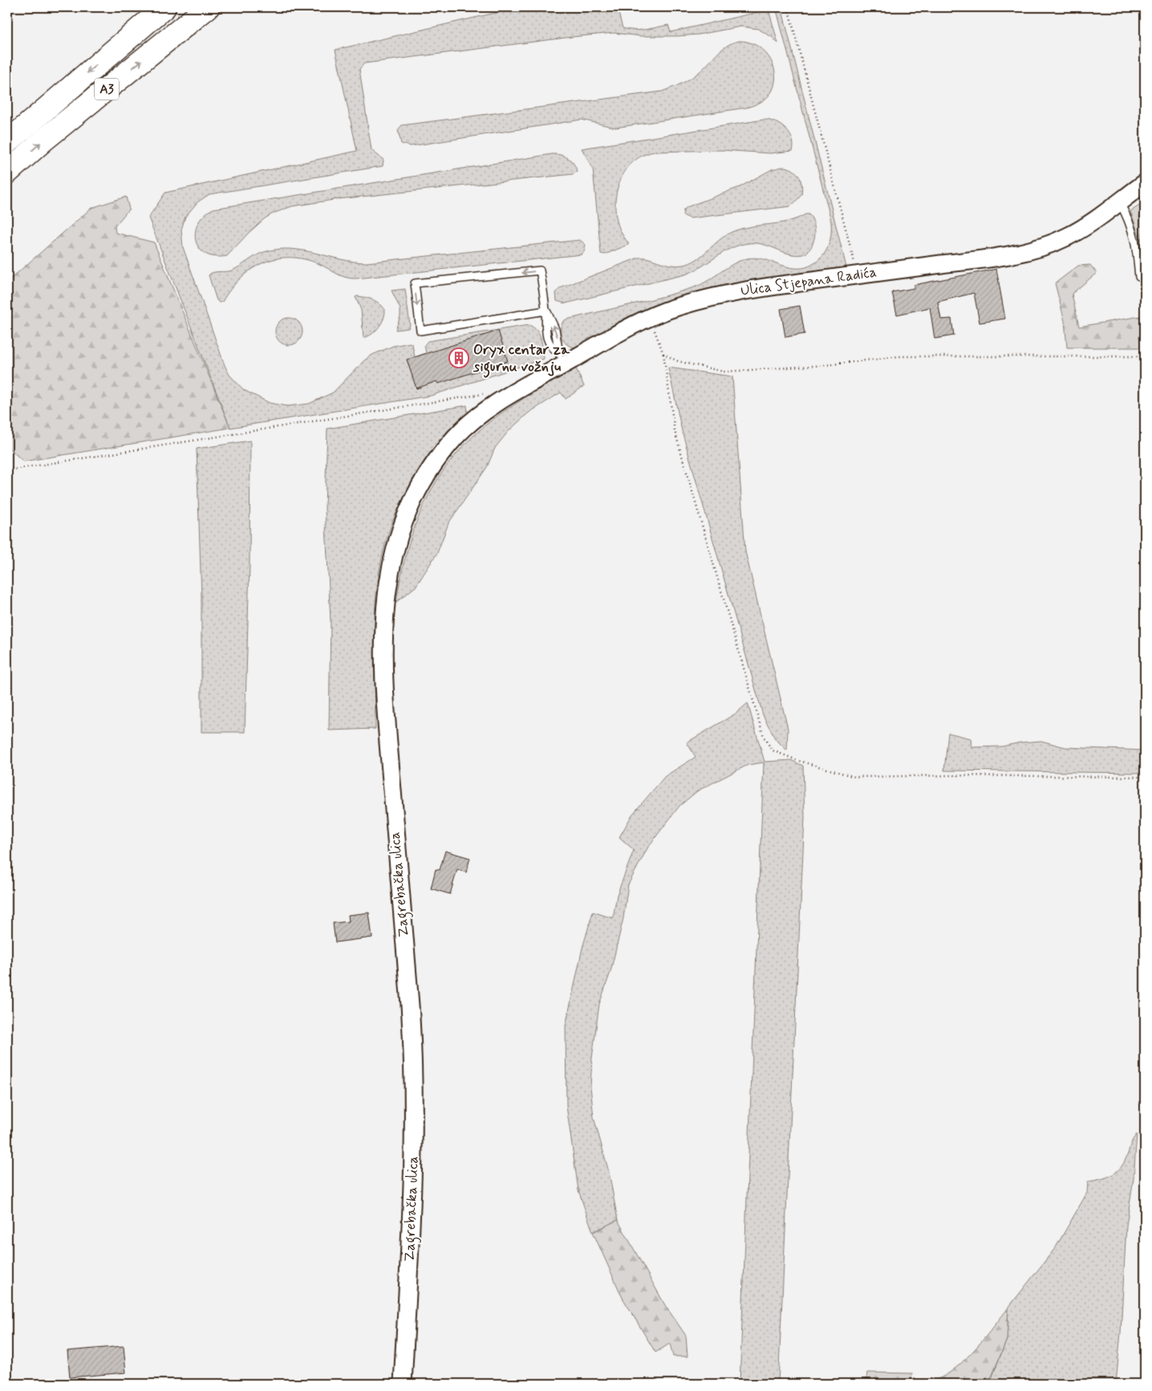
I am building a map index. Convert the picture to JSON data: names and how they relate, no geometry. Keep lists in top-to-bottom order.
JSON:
{
  "streets": {
    "highway": ["A3"],
    "street": ["Ulica Stjepana Radića", "Zagrebačka ulica"]
  },
  "crossings": [
    ["Ulica Stjepana Radića", "Zagrebačka ulica"]
  ],
  "places": {
    "building": ["Oryx centar za sigurnu vožnju"]
  }
}
